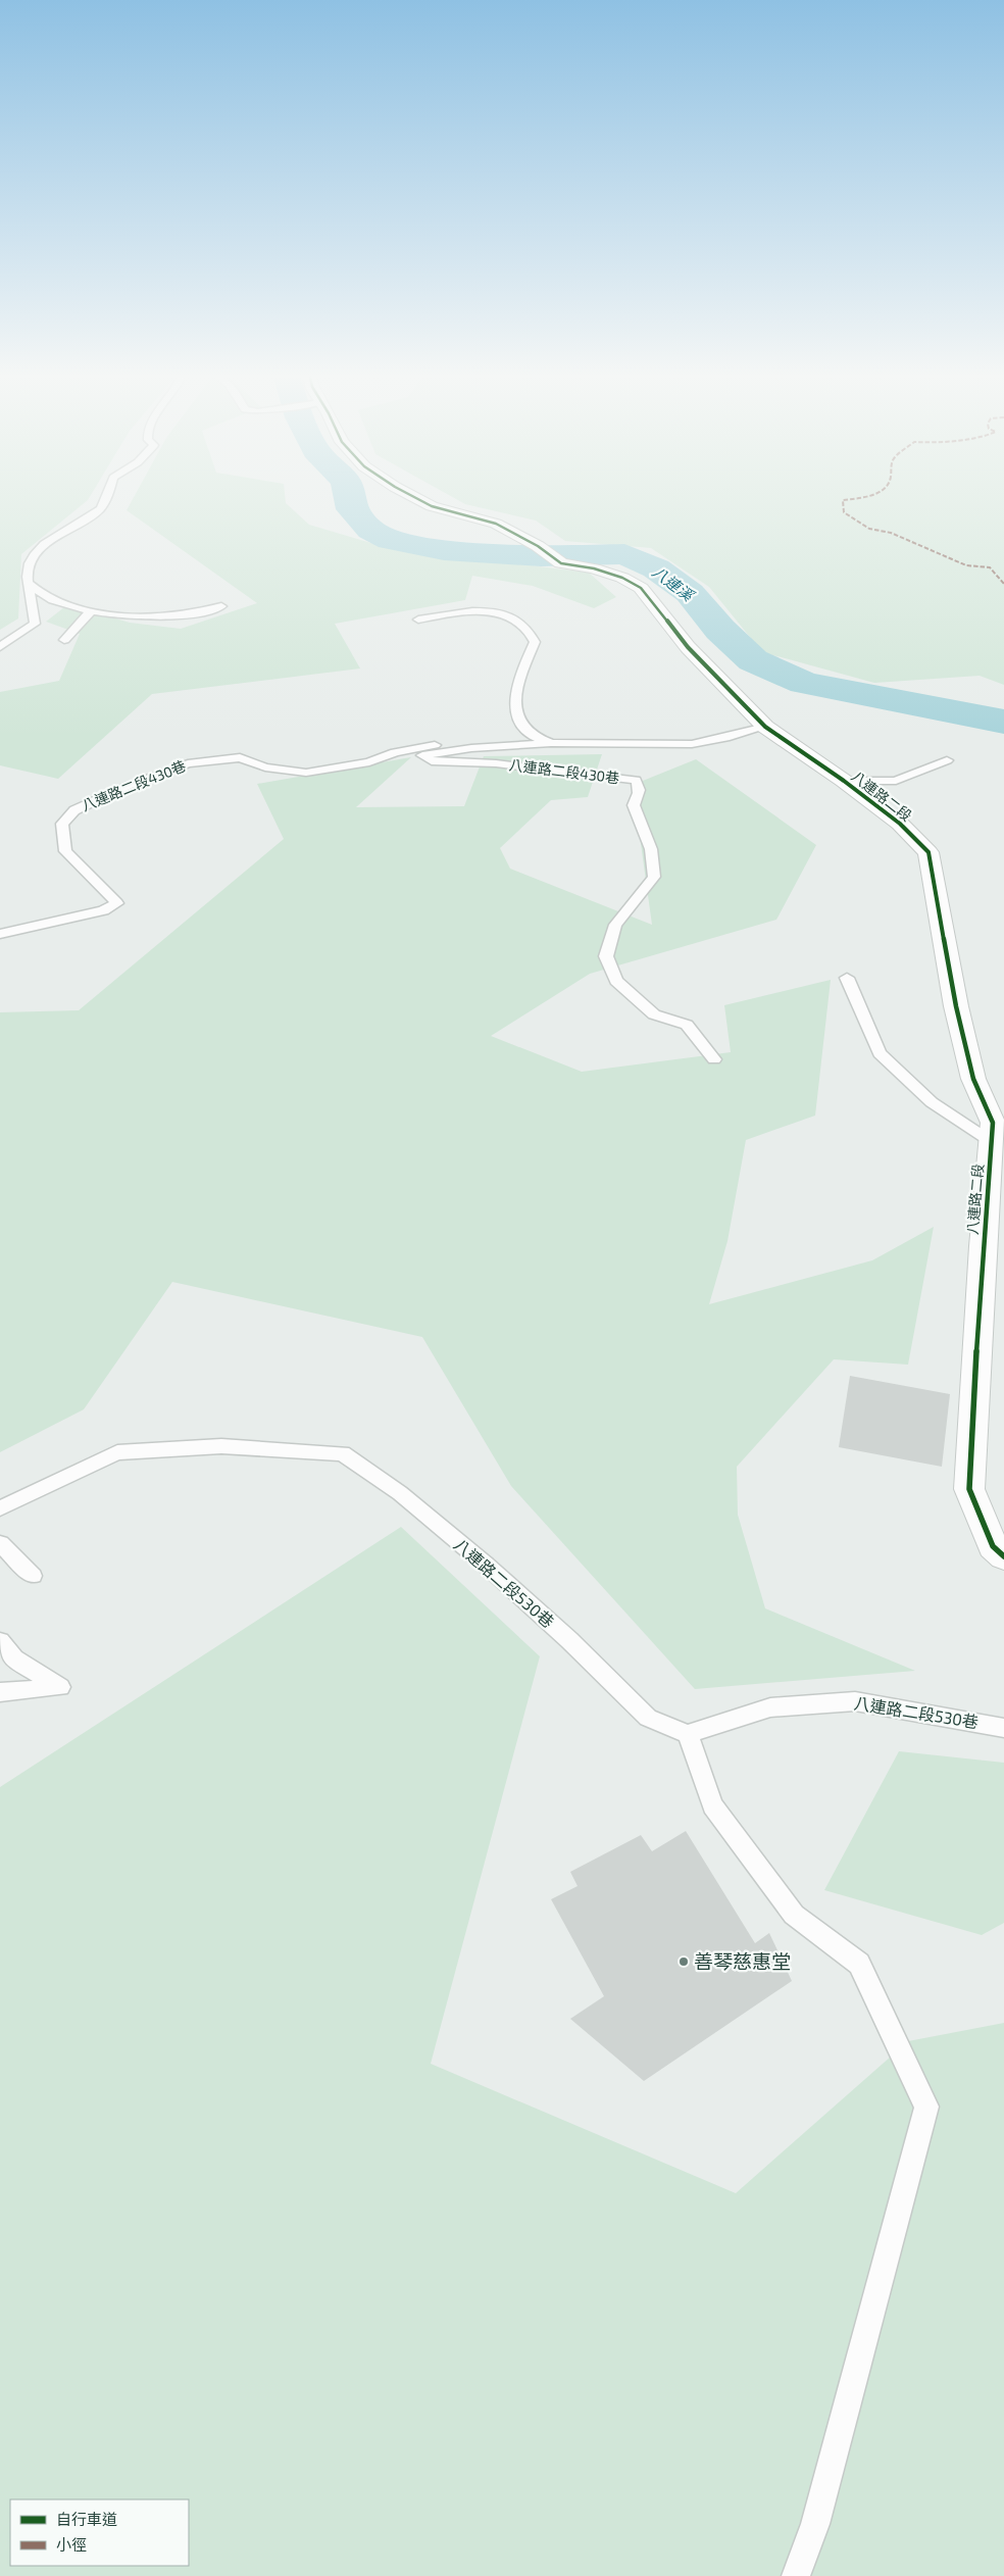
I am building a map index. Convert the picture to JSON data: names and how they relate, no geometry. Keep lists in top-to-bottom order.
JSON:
{
  "streets": {
    "street": ["八連路二段"],
    "lane": ["八連路二段430巷", "八連路二段530巷"]
  },
  "crossings": [
    ["八連路二段430巷", "八連路二段"]
  ],
  "water": ["八連溪"],
  "places": ["善琴慈惠堂"],
  "legend": ["自行車道", "小徑"]
}
